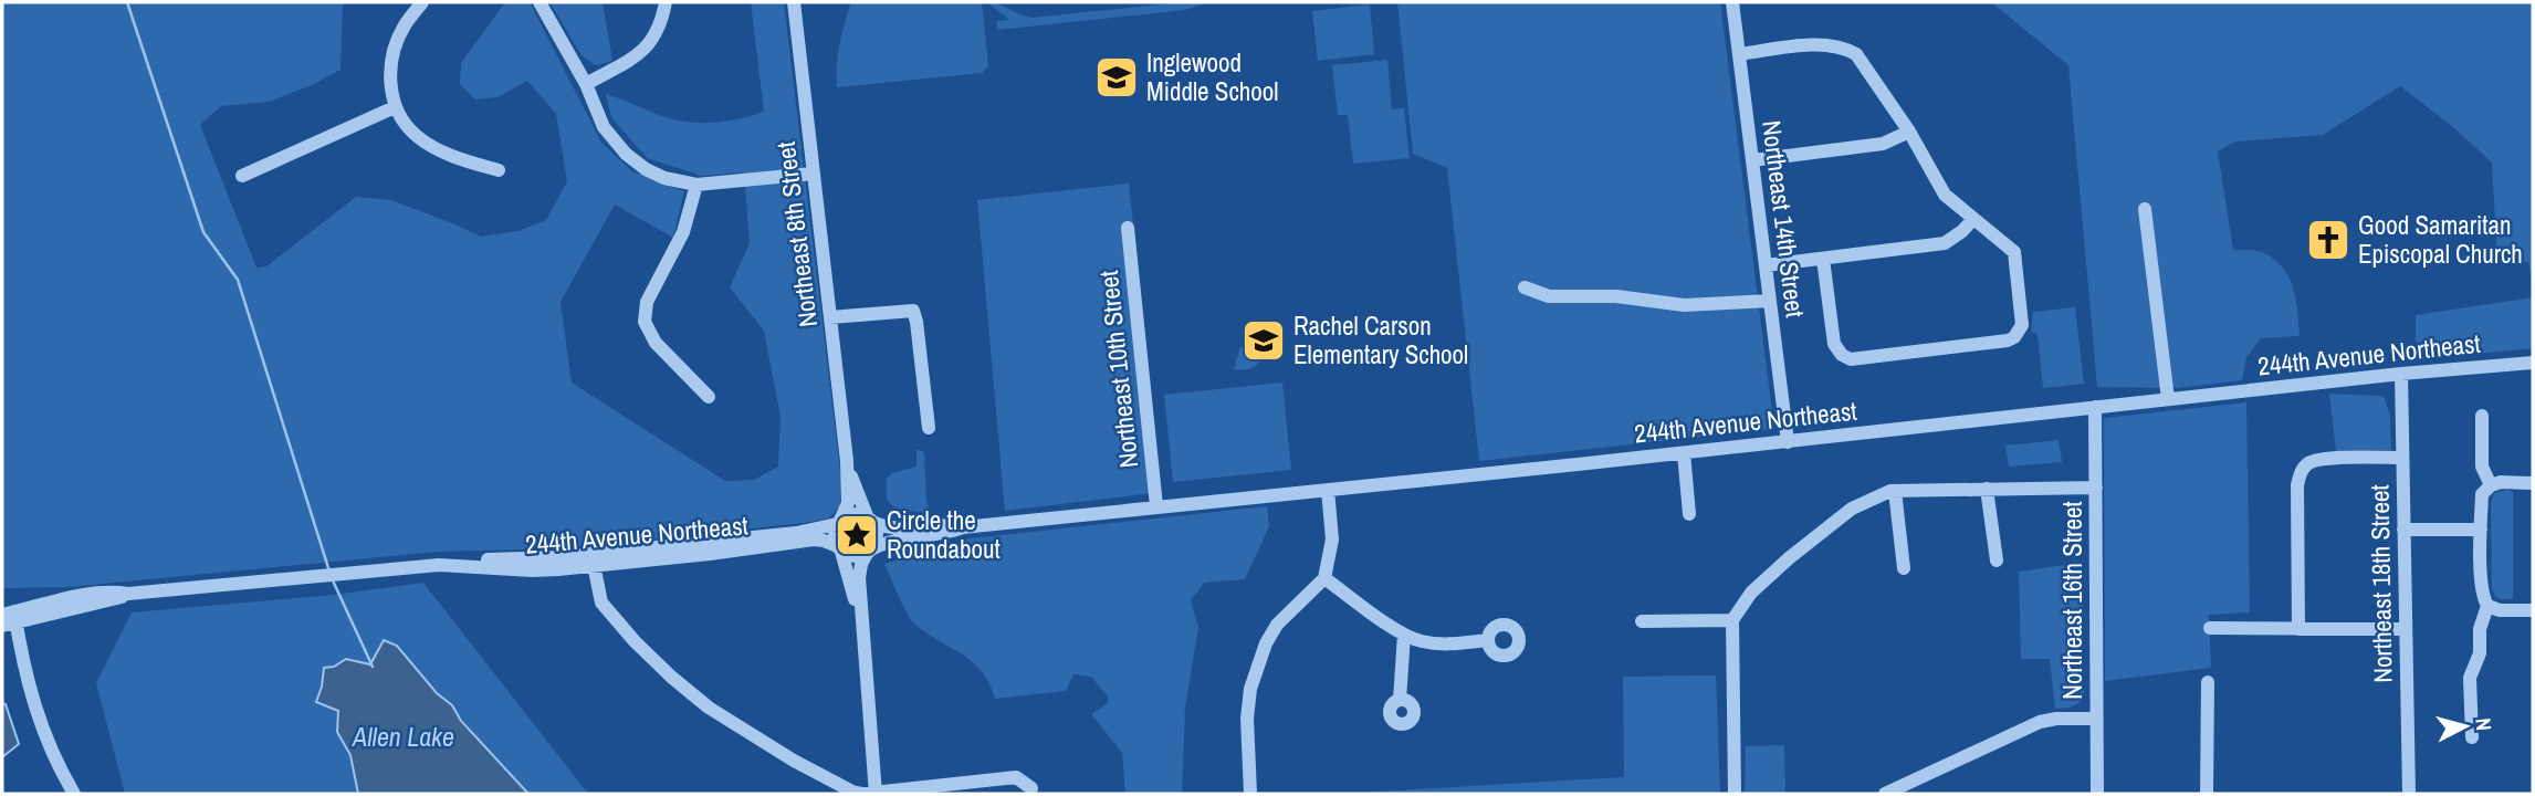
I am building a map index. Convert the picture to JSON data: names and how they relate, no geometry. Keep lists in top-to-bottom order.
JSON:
{
  "streets": {
    "street": [
      "Northeast 14th Street",
      "Northeast 8th Street",
      "244th Avenue Northeast",
      "Northeast 10th Street",
      "Northeast 18th Street",
      "Northeast 16th Street"
    ]
  },
  "crossings": [
    ["Northeast 14th Street", "244th Avenue Northeast"],
    ["Northeast 8th Street", "244th Avenue Northeast"],
    ["244th Avenue Northeast", "Northeast 10th Street"],
    ["244th Avenue Northeast", "Northeast 18th Street"],
    ["244th Avenue Northeast", "Northeast 16th Street"]
  ],
  "water": ["Allen Lake"],
  "places": {
    "school or university": ["Inglewood Middle School", "Rachel Carson Elementary School"],
    "church": ["Good Samaritan Episcopal Church"],
    "place": ["Circle the Roundabout"]
  },
  "north": "right"
}
